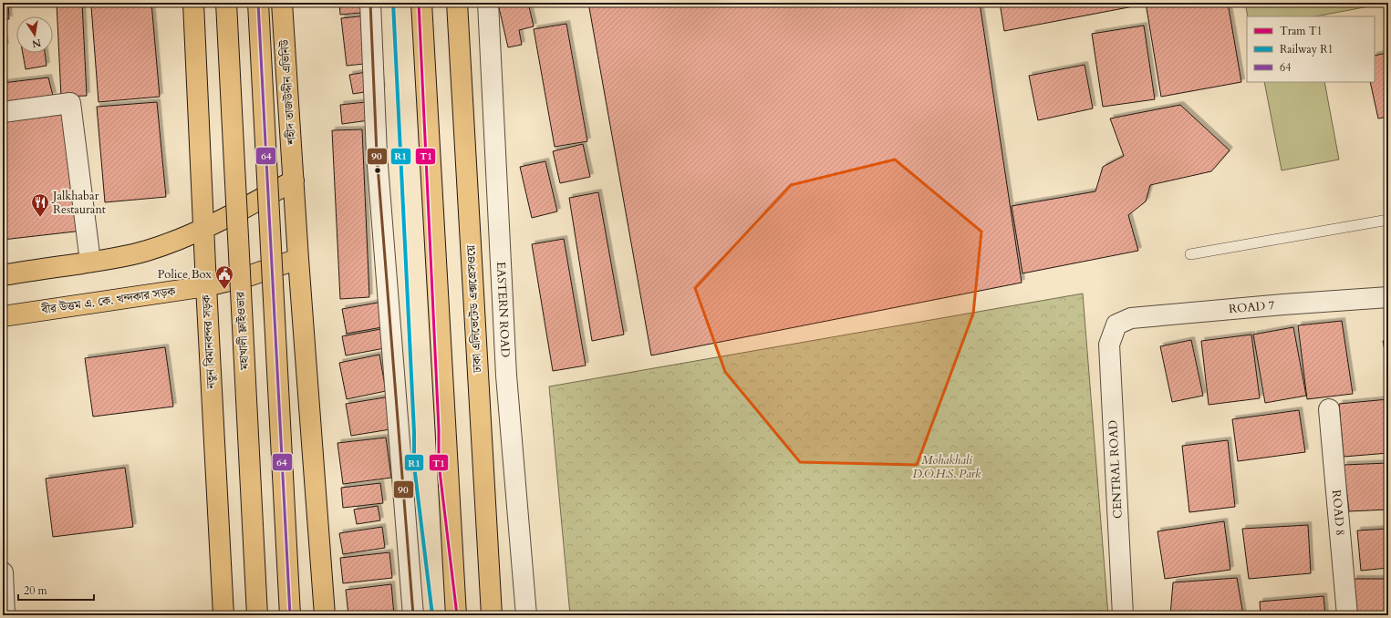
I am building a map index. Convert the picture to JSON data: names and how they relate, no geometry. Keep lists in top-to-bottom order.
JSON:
{
  "streets": {
    "main road": [
      "শহীদ তাজউদ্দীন এভিনিউ",
      "বীর উত্তম এ. কে. খন্দকার সড়ক",
      "ঢাকা এলিভেটেড এক্সপ্রেসওয়ে",
      "মহাখালী ফ্লাইওভার",
      "নতুন বিমানবন্দর সড়ক"
    ],
    "street": [
      "ROAD 7",
      "EASTERN ROAD",
      "CENTRAL ROAD",
      "ROAD 8"
    ]
  },
  "crossings": [
    ["বীর উত্তম এ. কে. খন্দকার সড়ক", "নতুন বিমানবন্দর সড়ক"],
    ["ROAD 7", "CENTRAL ROAD"]
  ],
  "parks": ["Mohakhali D.O.H.S. Park"],
  "places": {
    "restaurant": ["Jalkhabar Restaurant"],
    "public building": ["Police Box"]
  },
  "lines": [
    "tram line T1",
    "rail line R1",
    "transit line 64",
    "transit line 90"
  ],
  "legend": ["Tram T1", "Railway R1", "64"],
  "scale_bar": "20 m",
  "north": "bottom"
}
